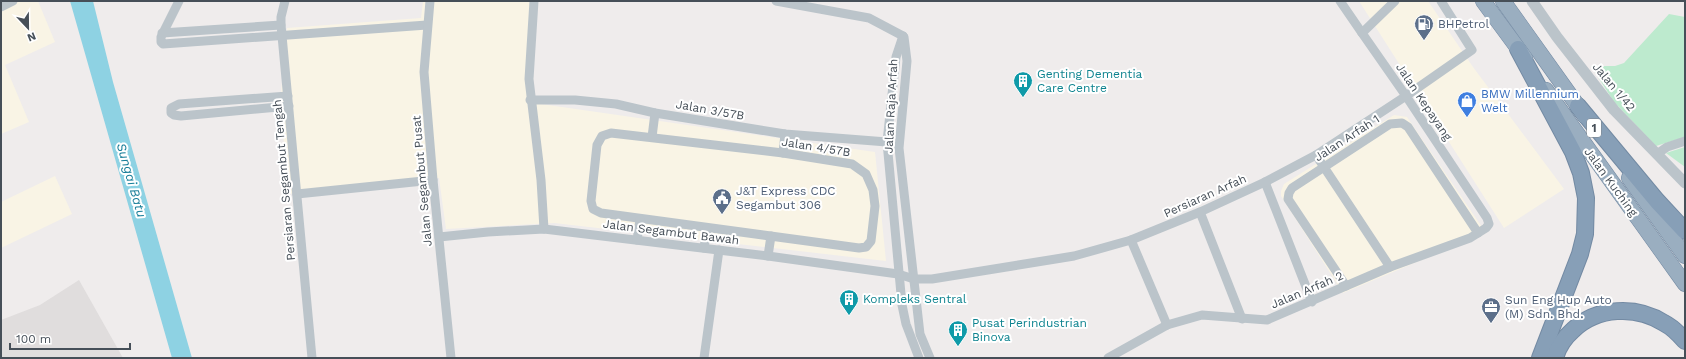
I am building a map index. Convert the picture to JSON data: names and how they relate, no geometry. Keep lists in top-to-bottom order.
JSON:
{
  "streets": {
    "highway": ["1", "Jalan Kuching"],
    "street": [
      "Jalan 1/42",
      "Jalan Kepayang",
      "Jalan Raja Arfah",
      "Jalan 3/57B",
      "Jalan Arfah 1",
      "Jalan 4/57B",
      "Persiaran Segambut Tengah",
      "Jalan Segambut Pusat",
      "Persiaran Arfah",
      "Jalan Segambut Bawah",
      "Jalan Arfah 2"
    ]
  },
  "crossings": [
    ["Jalan Kepayang", "Persiaran Arfah"],
    ["Jalan Kepayang", "Jalan Arfah 2"],
    ["Jalan Raja Arfah", "Jalan 3/57B"],
    ["Jalan Raja Arfah", "Persiaran Arfah"],
    ["Jalan Raja Arfah", "Jalan Segambut Bawah"],
    ["Jalan Arfah 1", "Jalan Arfah 2"],
    ["Jalan Segambut Pusat", "Jalan Segambut Bawah"],
    ["Persiaran Arfah", "Jalan Segambut Bawah"]
  ],
  "water": ["Sungai Batu"],
  "places": {
    "fuel station": ["BHPetrol"],
    "building": ["Genting Dementia Care Centre", "Kompleks Sentral", "Pusat Perindustrian Binova"],
    "shop": ["BMW Millennium Welt"],
    "public building": ["J&T Express CDC Segambut 306"],
    "office": ["Sun Eng Hup Auto (M) Sdn. Bhd."]
  },
  "scale_bar": "100 m",
  "north": "bottom"
}
